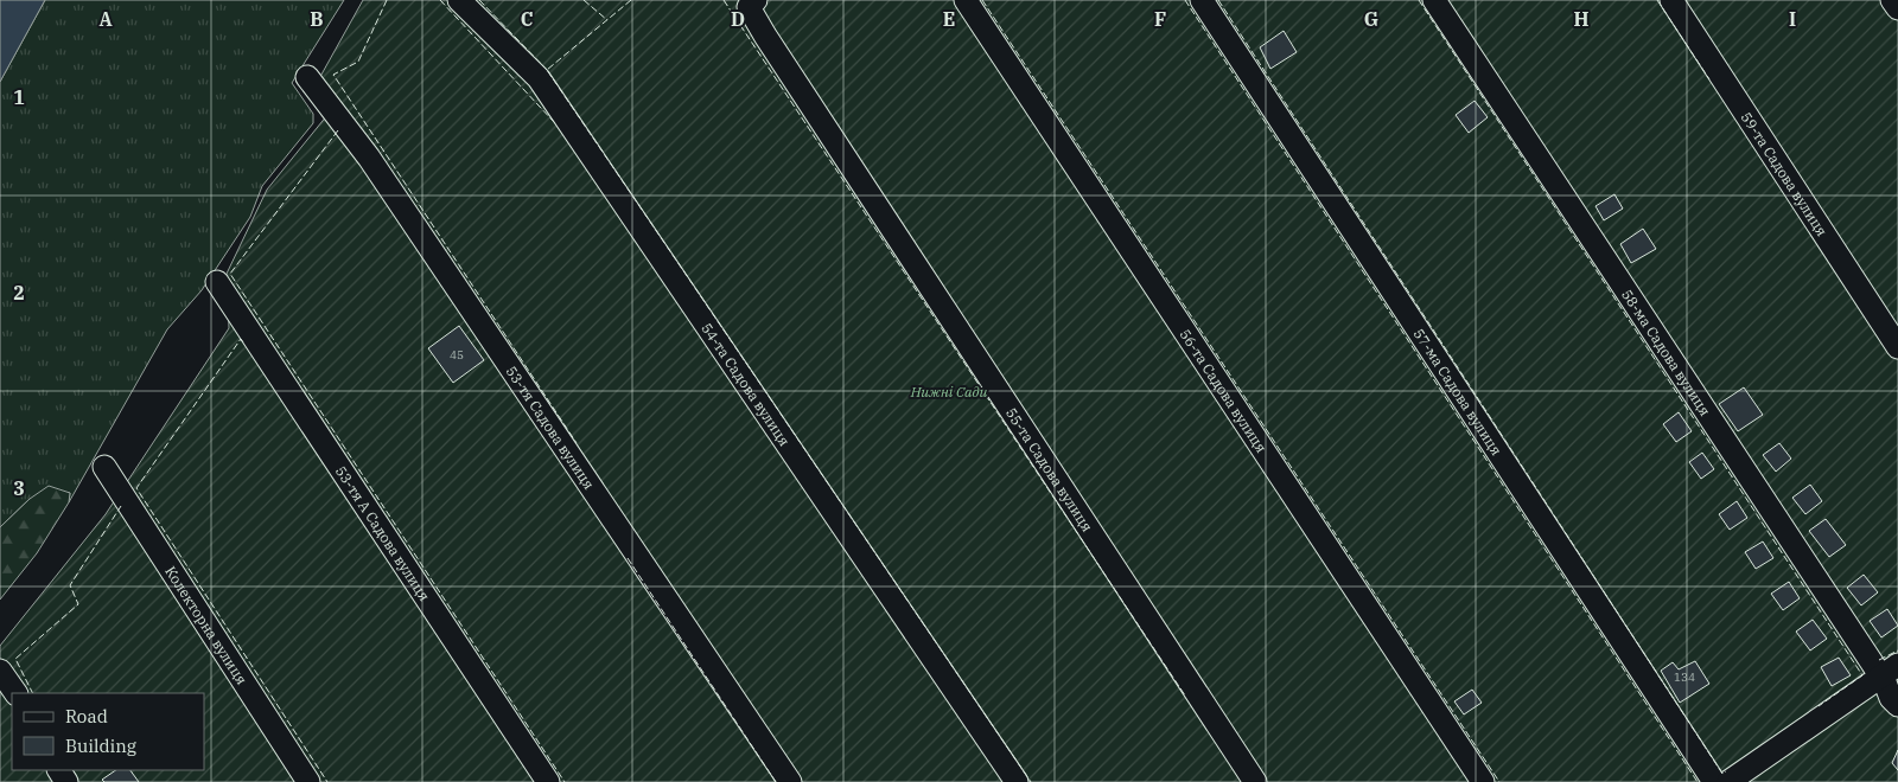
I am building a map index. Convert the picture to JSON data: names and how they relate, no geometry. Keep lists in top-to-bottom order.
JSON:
{
  "streets": {
    "street": [
      "59-та Садова вулиця",
      "58-ма Садова вулиця",
      "54-та Садова вулиця",
      "56-та Садова вулиця",
      "57-ма Садова вулиця",
      "53-тя Садова вулиця",
      "55-та Садова вулиця",
      "53-тя А Садова вулиця",
      "Колекторна вулиця"
    ]
  },
  "parks": ["Нижні Сади"],
  "house_numbers": ["45", "134"],
  "legend": ["Road", "Building"],
  "grid": {
    "columns": [
      "A",
      "B",
      "C",
      "D",
      "E",
      "F",
      "G",
      "H",
      "I"
    ],
    "rows": ["1", "2", "3"]
  }
}
